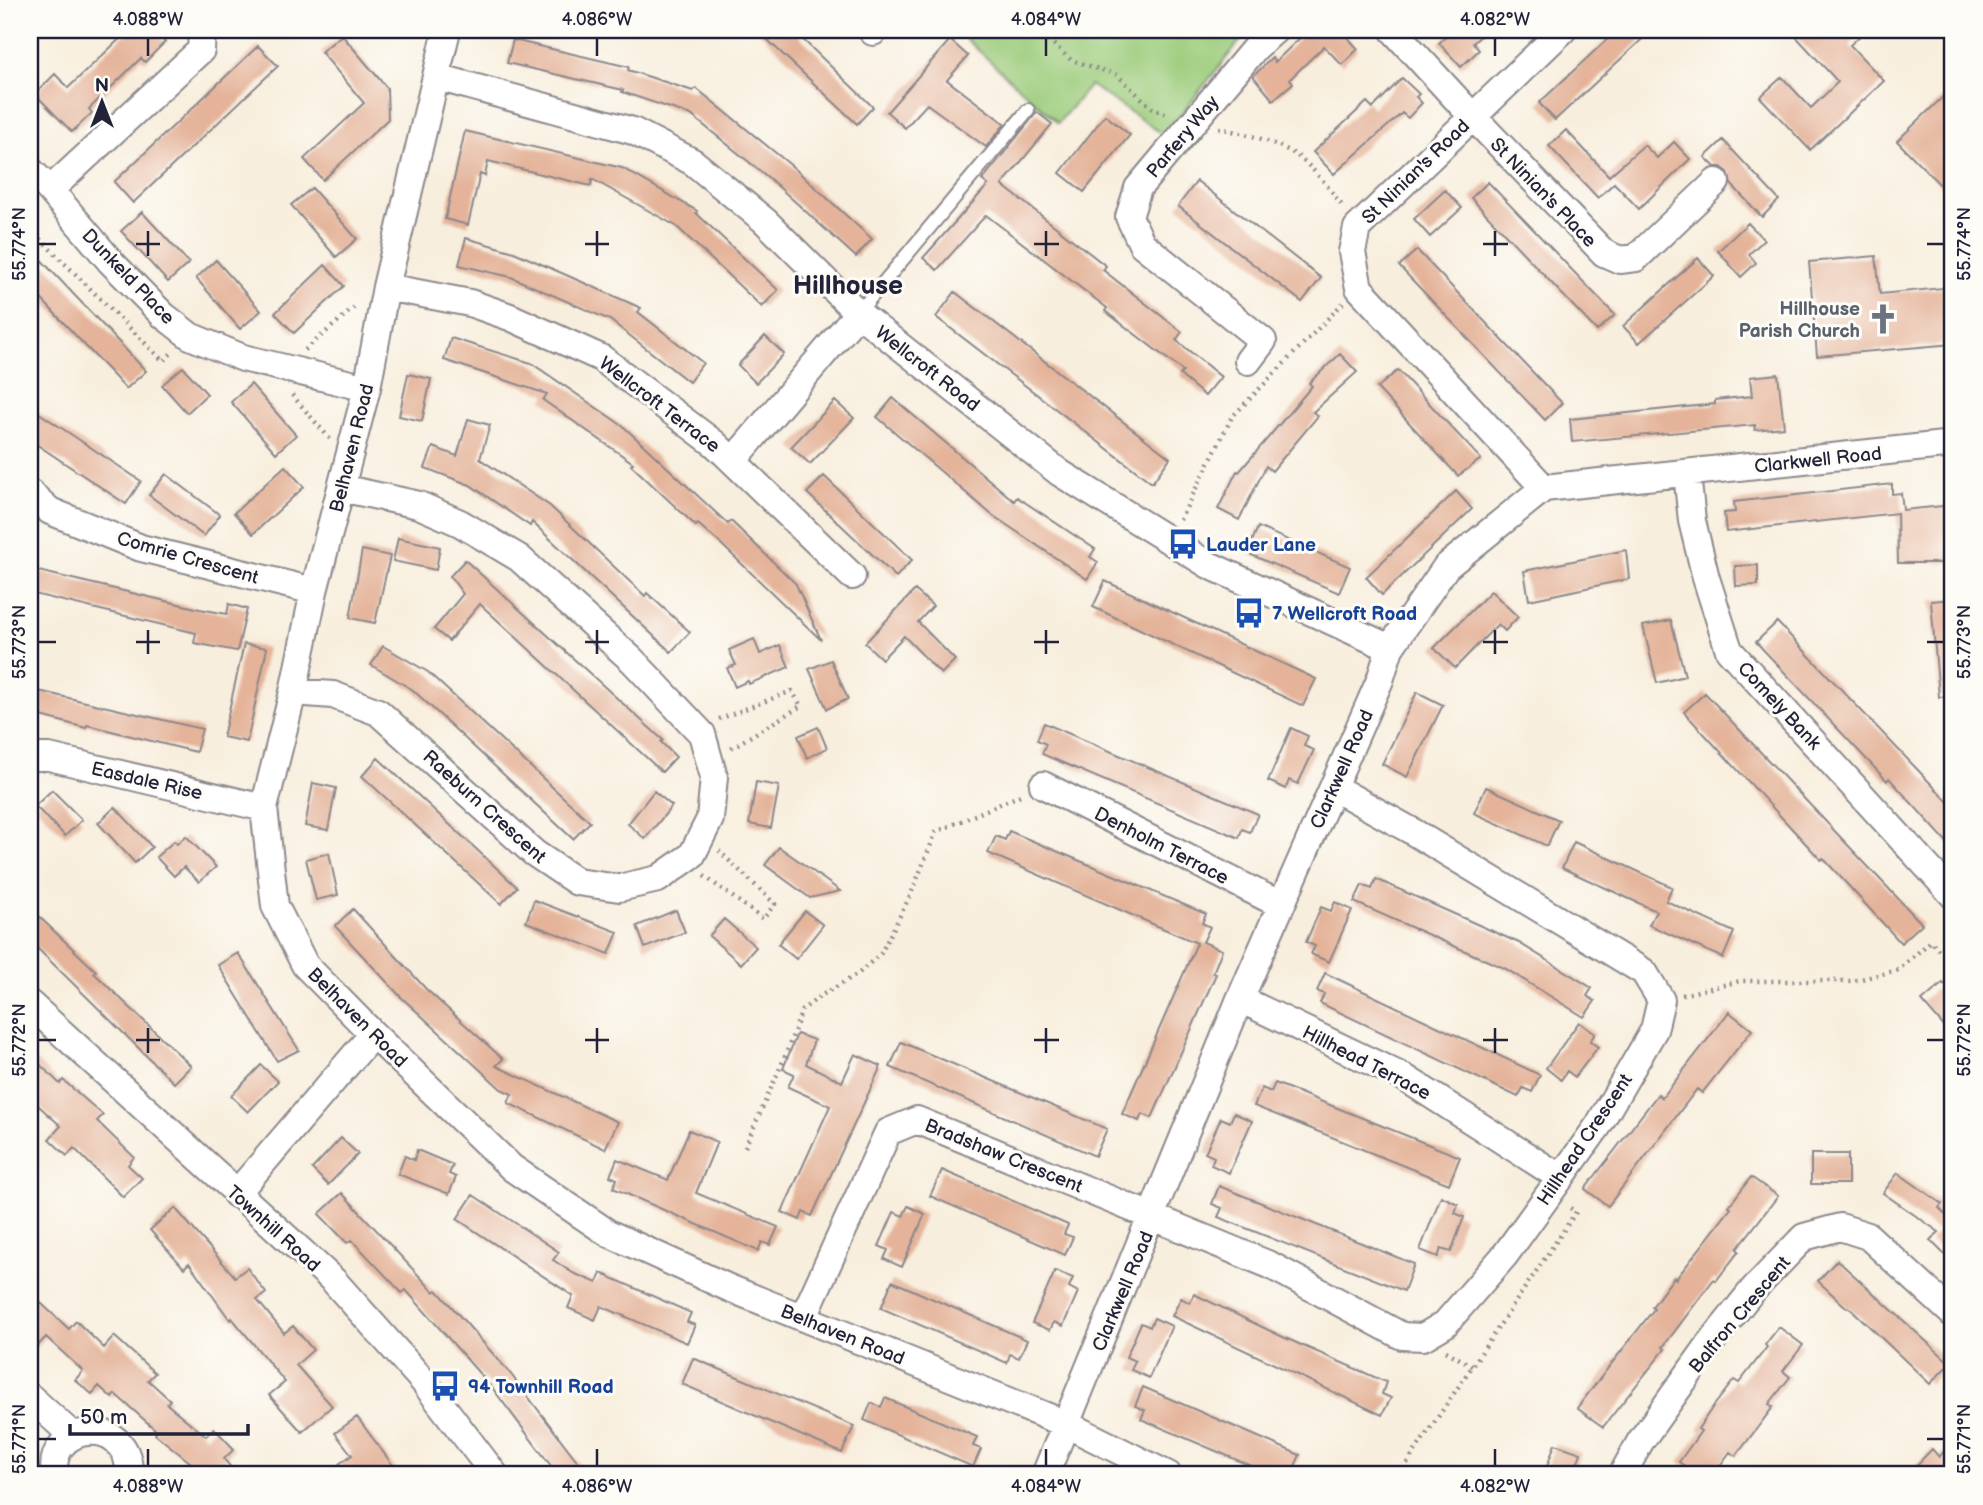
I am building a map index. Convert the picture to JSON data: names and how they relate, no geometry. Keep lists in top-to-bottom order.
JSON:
{
  "streets": {
    "street": [
      "Parfery Way",
      "St Ninian's Road",
      "St Ninian's Place",
      "Dunkeld Place",
      "Wellcroft Road",
      "Wellcroft Terrace",
      "Belhaven Road",
      "Clarkwell Road",
      "Comrie Crescent",
      "Comely Bank",
      "Easdale Rise",
      "Raeburn Crescent",
      "Denholm Terrace",
      "Hillhead Terrace",
      "Hillhead Crescent",
      "Bradshaw Crescent",
      "Townhill Road",
      "Balfron Crescent"
    ]
  },
  "crossings": [
    ["St Ninian's Road", "St Ninian's Place"],
    ["Dunkeld Place", "Belhaven Road"],
    ["Wellcroft Road", "Wellcroft Terrace"],
    ["Wellcroft Road", "Belhaven Road"],
    ["Wellcroft Road", "Clarkwell Road"],
    ["Wellcroft Terrace", "Belhaven Road"],
    ["Belhaven Road", "Clarkwell Road"],
    ["Belhaven Road", "Comrie Crescent"],
    ["Belhaven Road", "Easdale Rise"],
    ["Belhaven Road", "Raeburn Crescent"],
    ["Belhaven Road", "Bradshaw Crescent"],
    ["Clarkwell Road", "Comely Bank"],
    ["Clarkwell Road", "Denholm Terrace"],
    ["Clarkwell Road", "Hillhead Terrace"],
    ["Clarkwell Road", "Hillhead Crescent"],
    ["Clarkwell Road", "Bradshaw Crescent"],
    ["Hillhead Terrace", "Hillhead Crescent"],
    ["Hillhead Crescent", "Bradshaw Crescent"]
  ],
  "districts": ["Hillhouse"],
  "places": {
    "church": ["Hillhouse Parish Church"],
    "bus stop": ["Lauder Lane", "7 Wellcroft Road", "94 Townhill Road"]
  },
  "scale_bar": "50 m",
  "north": "top",
  "coordinates": [
    "4.088°W",
    "4.086°W",
    "4.084°W",
    "4.082°W",
    "55.774°N",
    "55.773°N",
    "55.772°N",
    "55.771°N"
  ]
}
